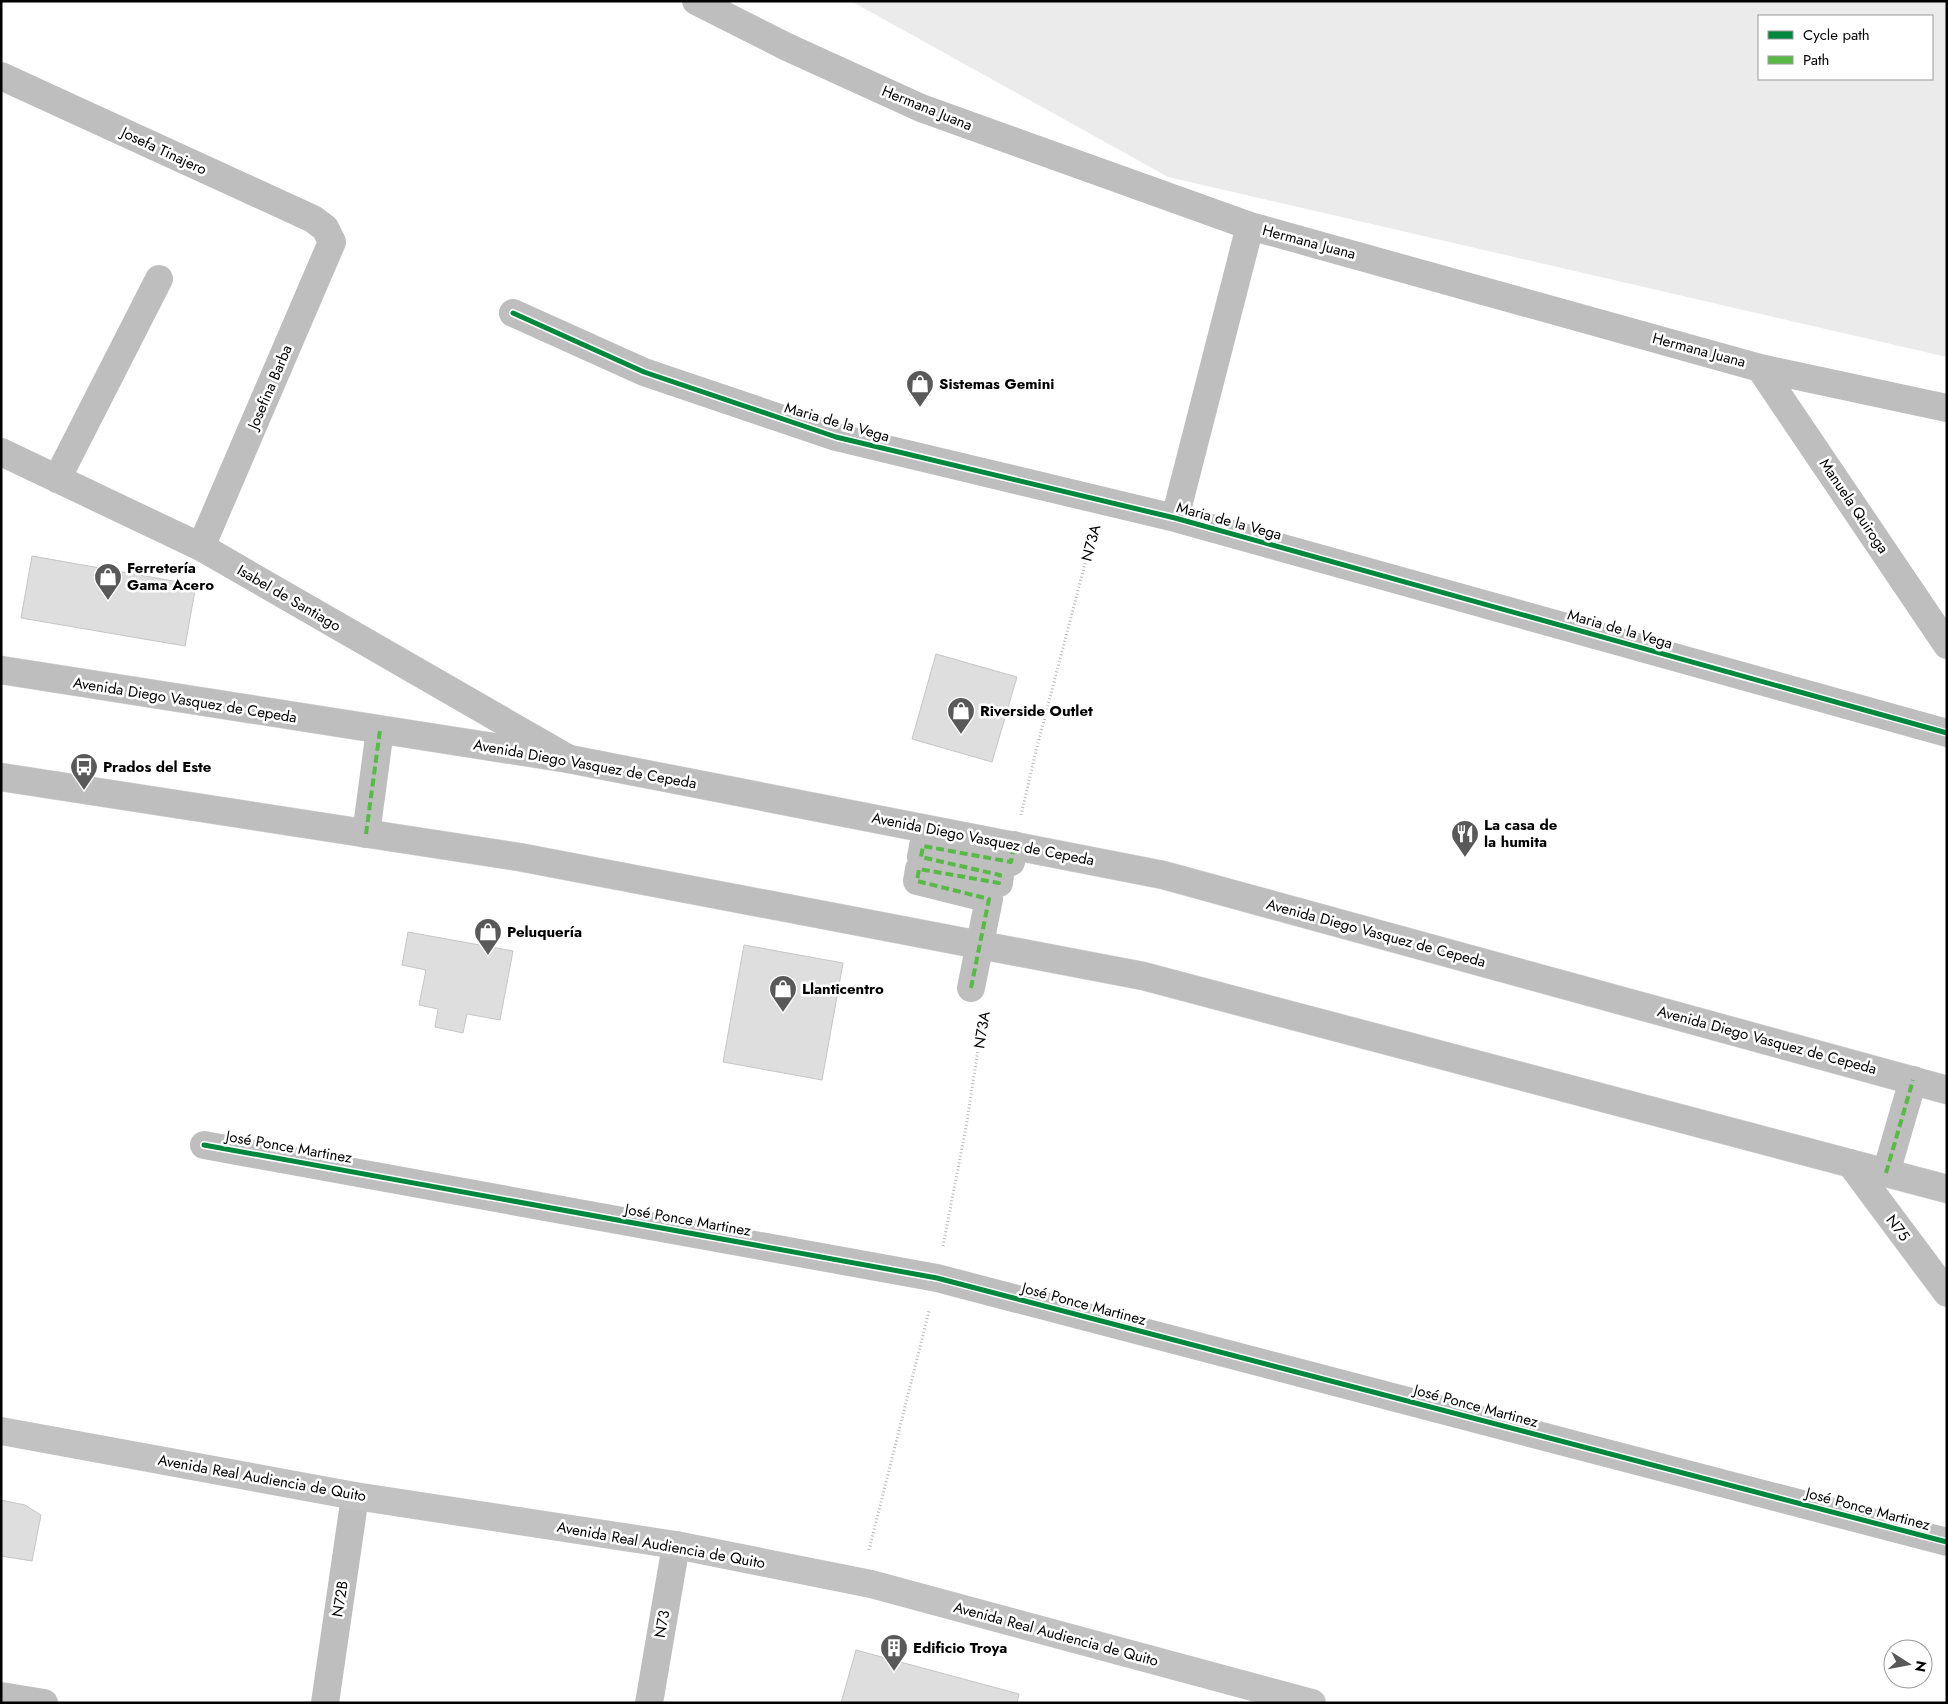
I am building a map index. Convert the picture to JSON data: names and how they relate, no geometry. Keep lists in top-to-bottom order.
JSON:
{
  "streets": {
    "main road": ["Avenida Real Audiencia de Quito"],
    "street": [
      "Hermana Juana",
      "Josefa Tinajero",
      "Josefina Barba",
      "Maria de la Vega",
      "Manuela Quiroga",
      "N73A",
      "Isabel de Santiago",
      "Avenida Diego Vasquez de Cepeda",
      "José Ponce Martinez",
      "N75",
      "N72B",
      "N73"
    ]
  },
  "crossings": [
    ["Hermana Juana", "Manuela Quiroga"],
    ["Josefa Tinajero", "Josefina Barba"],
    ["Josefina Barba", "Isabel de Santiago"],
    ["Maria de la Vega", "N73A"],
    ["N73A", "Avenida Diego Vasquez de Cepeda"],
    ["N73A", "José Ponce Martinez"],
    ["Isabel de Santiago", "Avenida Diego Vasquez de Cepeda"],
    ["Avenida Real Audiencia de Quito", "N72B"],
    ["Avenida Real Audiencia de Quito", "N73"]
  ],
  "places": {
    "shop": [
      "Sistemas Gemini",
      "Ferretería Gama Acero",
      "Riverside Outlet",
      "Peluquería",
      "Llanticentro"
    ],
    "bus stop": ["Prados del Este"],
    "restaurant": ["La casa de la humita"],
    "building": ["Edificio Troya"]
  },
  "legend": ["Cycle path", "Path"],
  "north": "right"
}
